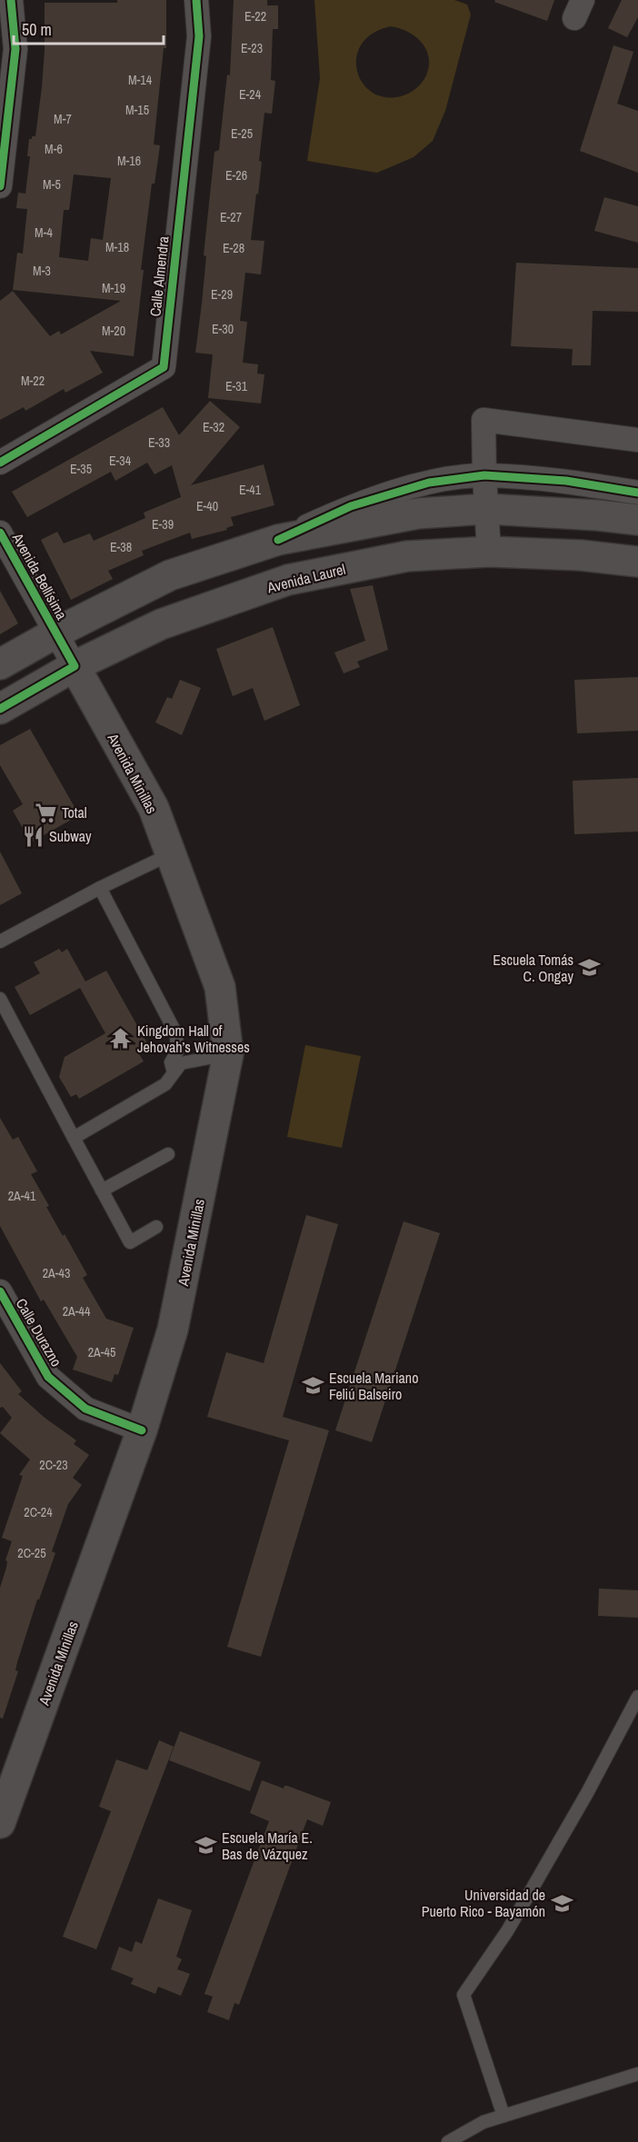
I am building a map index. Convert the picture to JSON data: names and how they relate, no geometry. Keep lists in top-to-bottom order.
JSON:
{
  "streets": {
    "main road": ["Avenida Laurel", "Avenida Minillas"],
    "street": ["Calle Almendra", "Avenida Bellísima", "Calle Durazno"]
  },
  "crossings": [
    ["Avenida Bellísima", "Avenida Laurel"],
    ["Avenida Bellísima", "Avenida Minillas"],
    ["Avenida Laurel", "Avenida Minillas"],
    ["Avenida Minillas", "Calle Durazno"]
  ],
  "places": {
    "supermarket": ["Total"],
    "restaurant": ["Subway"],
    "school or university": [
      "Escuela Tomás C. Ongay",
      "Escuela Mariano Feliú Balseiro",
      "Escuela María E. Bas de Vázquez",
      "Universidad de Puerto Rico - Bayamón"
    ],
    "temple": ["Kingdom Hall of Jehovah’s Witnesses"]
  },
  "house_numbers": [
    "E-22",
    "E-23",
    "M-14",
    "E-24",
    "M-15",
    "M-7",
    "E-25",
    "M-6",
    "M-16",
    "E-26",
    "M-5",
    "E-27",
    "M-4",
    "M-18",
    "E-28",
    "M-3",
    "M-19",
    "E-29",
    "E-30",
    "M-20",
    "M-22",
    "E-31",
    "E-32",
    "E-33",
    "E-34",
    "E-35",
    "E-41",
    "E-40",
    "E-39",
    "E-38",
    "2A-41",
    "2A-43",
    "2A-44",
    "2A-45",
    "2C-23",
    "2C-24",
    "2C-25"
  ],
  "scale_bar": "50 m"
}
